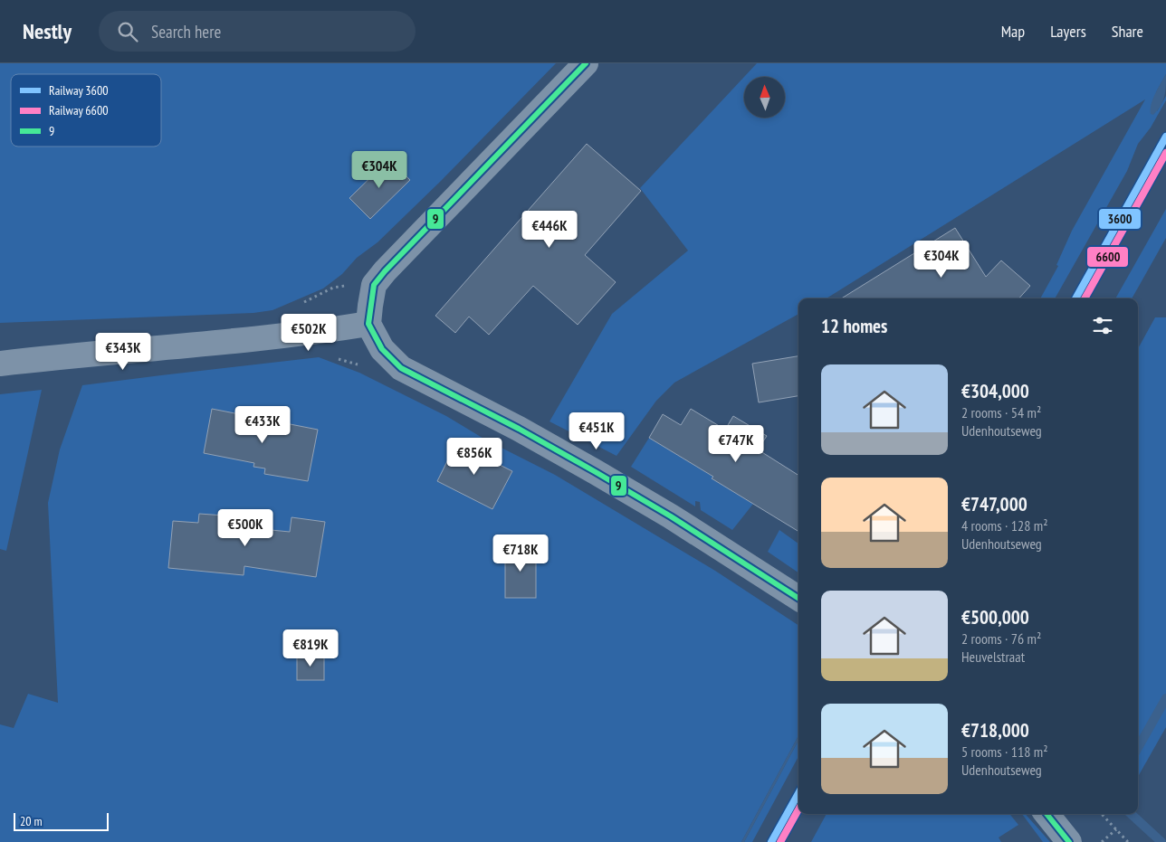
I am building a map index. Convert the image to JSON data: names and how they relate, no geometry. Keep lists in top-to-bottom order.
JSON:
{
  "lines": ["transit line 9", "rail line 3600", "rail line 6600"],
  "legend": ["Railway 3600", "Railway 6600", "9"],
  "scale_bar": "20 m",
  "north": "top",
  "page": {
    "header": "Nestly",
    "search": "Search here",
    "nav": ["Map", "Layers", "Share"],
    "price": [
      "€304K",
      "€446K",
      "€304K",
      "€502K",
      "€343K",
      "€433K",
      "€451K",
      "€747K",
      "€856K",
      "€500K",
      "€718K",
      "€819K"
    ],
    "heading": "12 homes",
    "list": [
      {
        "name": "€304,000",
        "note": "2 rooms · 54 m² · Udenhoutseweg"
      },
      {
        "name": "€747,000",
        "note": "4 rooms · 128 m² · Udenhoutseweg"
      },
      {
        "name": "€500,000",
        "note": "2 rooms · 76 m² · Heuvelstraat"
      },
      {
        "name": "€718,000",
        "note": "5 rooms · 118 m² · Udenhoutseweg"
      }
    ],
    "scale": "20 m"
  }
}
